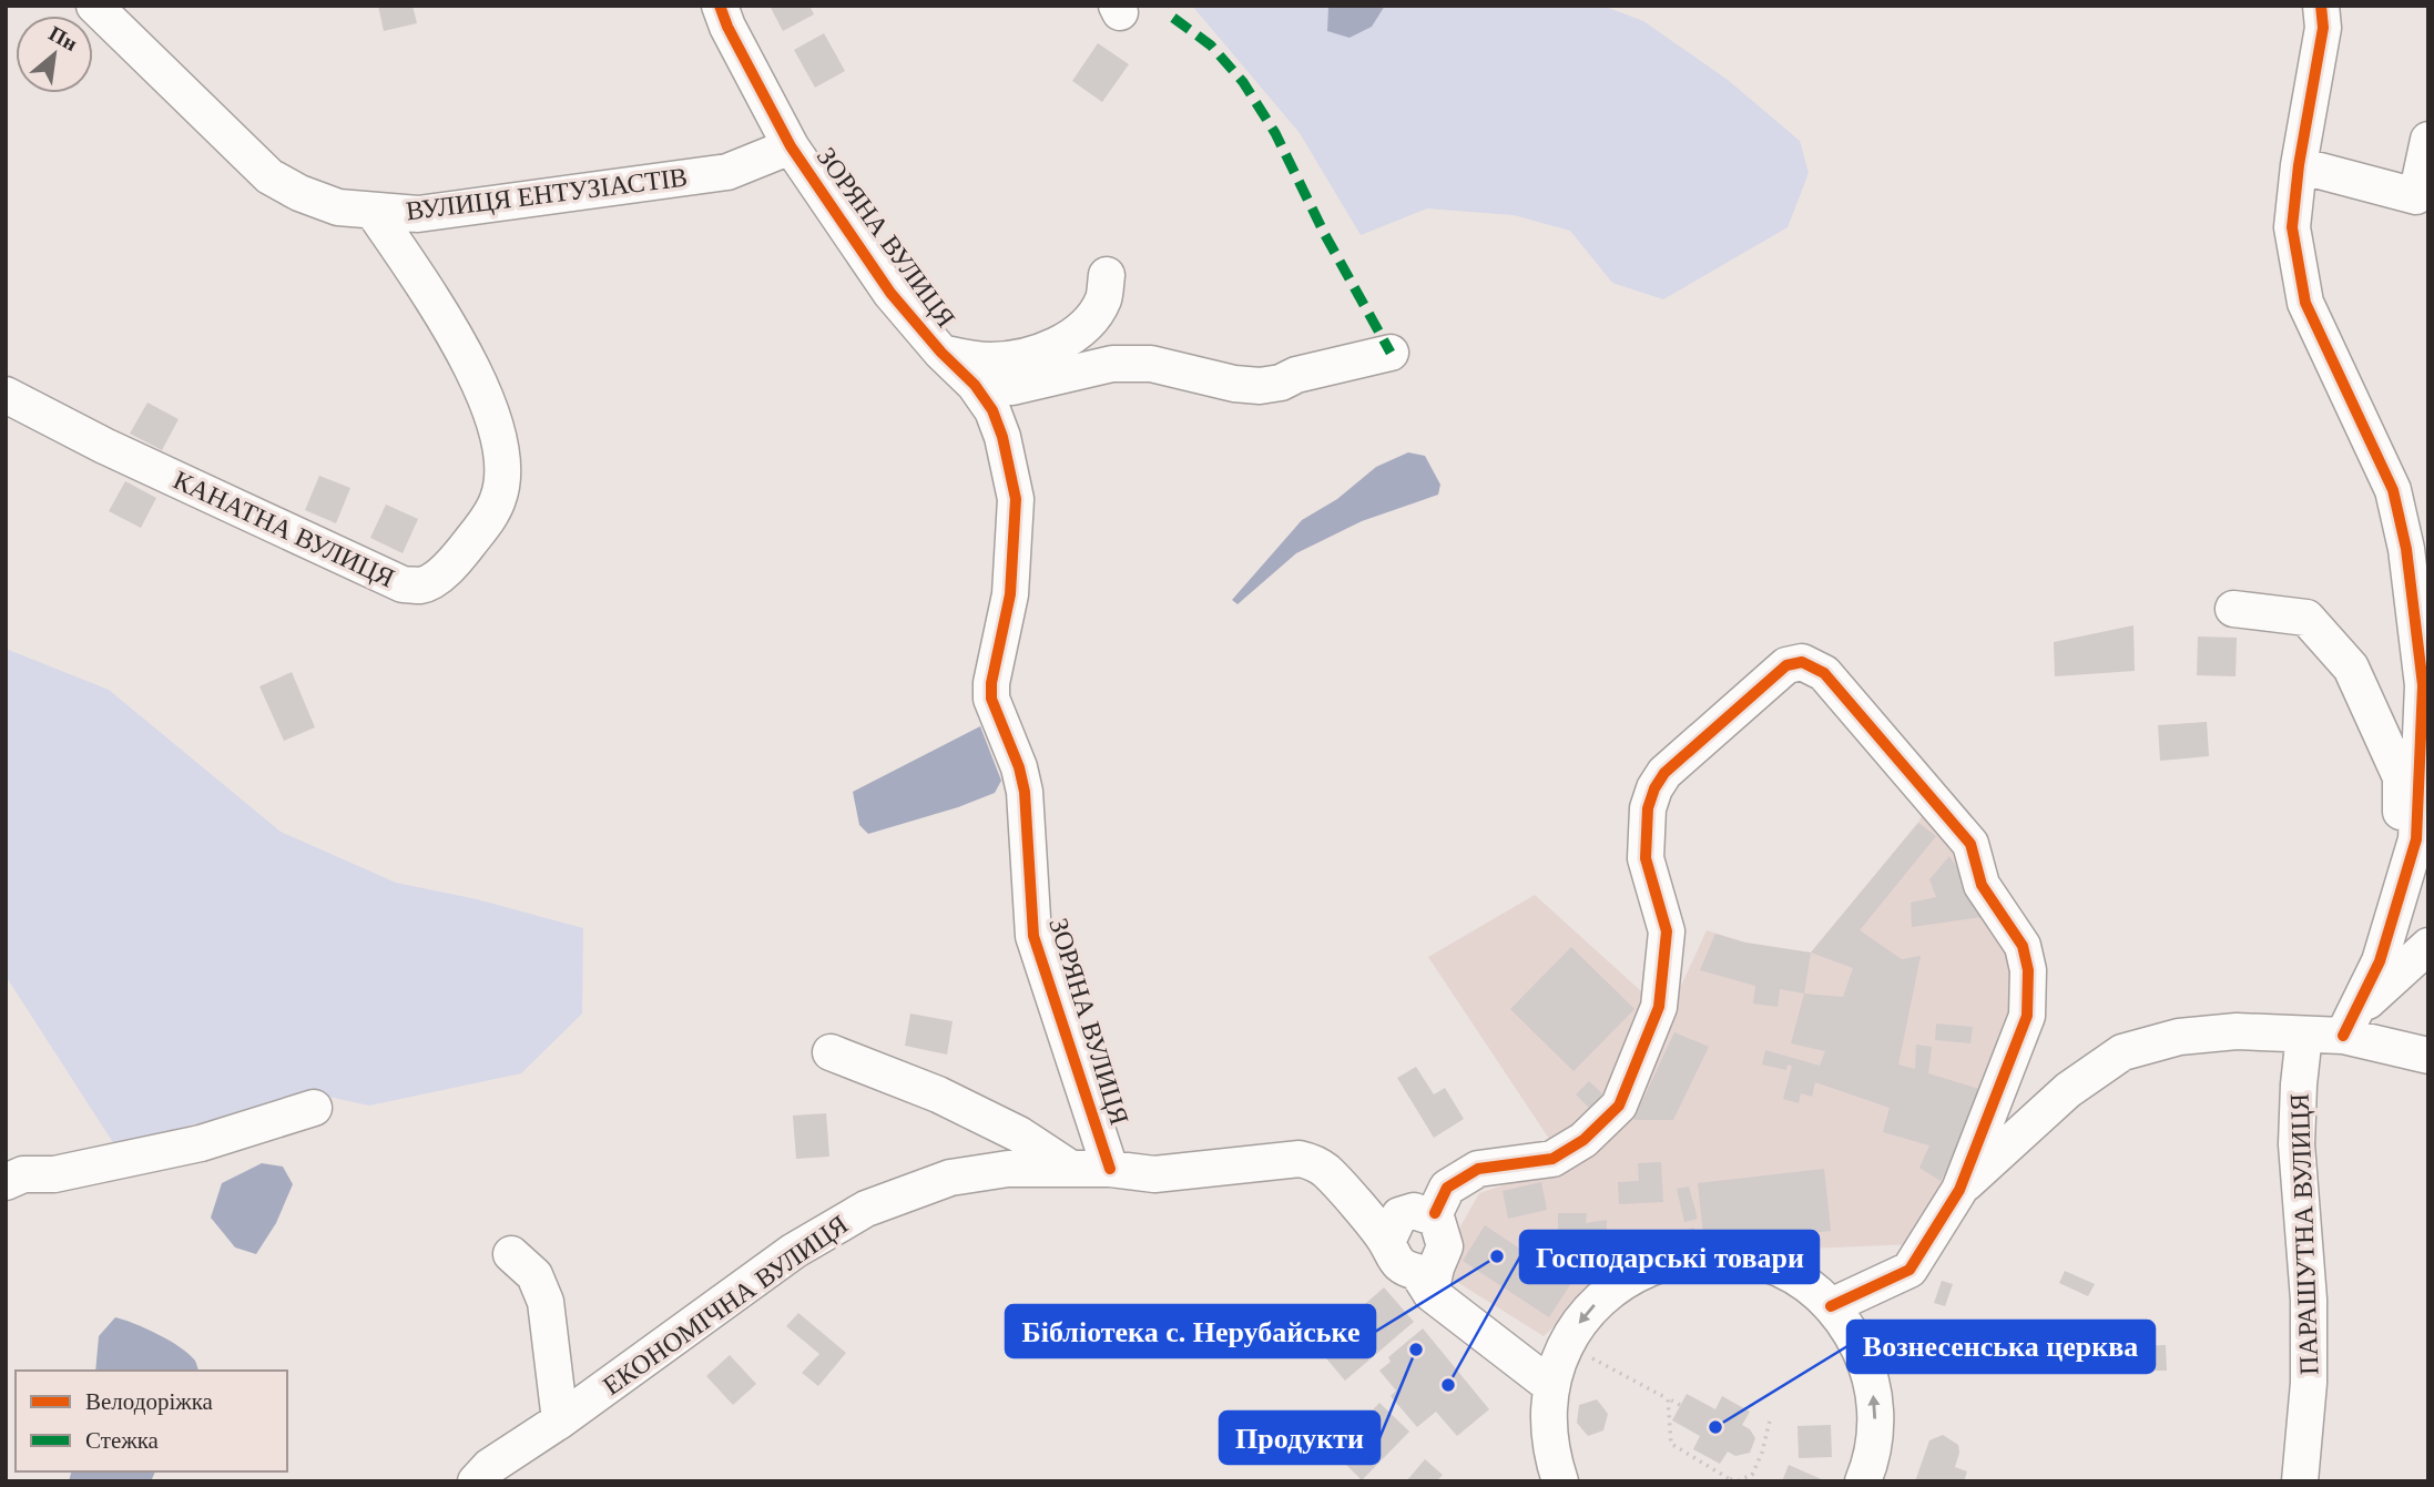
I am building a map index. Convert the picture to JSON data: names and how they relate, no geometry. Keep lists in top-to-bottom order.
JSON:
{
  "streets": {
    "street": [
      "ВУЛИЦЯ ЕНТУЗІАСТІВ",
      "ЗОРЯНА ВУЛИЦЯ",
      "КАНАТНА ВУЛИЦЯ",
      "ПАРАШУТНА ВУЛИЦЯ",
      "ЕКОНОМІЧНА ВУЛИЦЯ"
    ]
  },
  "crossings": [
    ["ВУЛИЦЯ ЕНТУЗІАСТІВ", "ЗОРЯНА ВУЛИЦЯ"],
    ["ВУЛИЦЯ ЕНТУЗІАСТІВ", "КАНАТНА ВУЛИЦЯ"],
    ["ЗОРЯНА ВУЛИЦЯ", "ЕКОНОМІЧНА ВУЛИЦЯ"]
  ],
  "places": [
    "Бібліотека с. Нерубайське",
    "Продукти",
    "Господарські товари",
    "Вознесенська церква"
  ],
  "legend": ["Велодоріжка", "Стежка"],
  "north": "top right"
}
